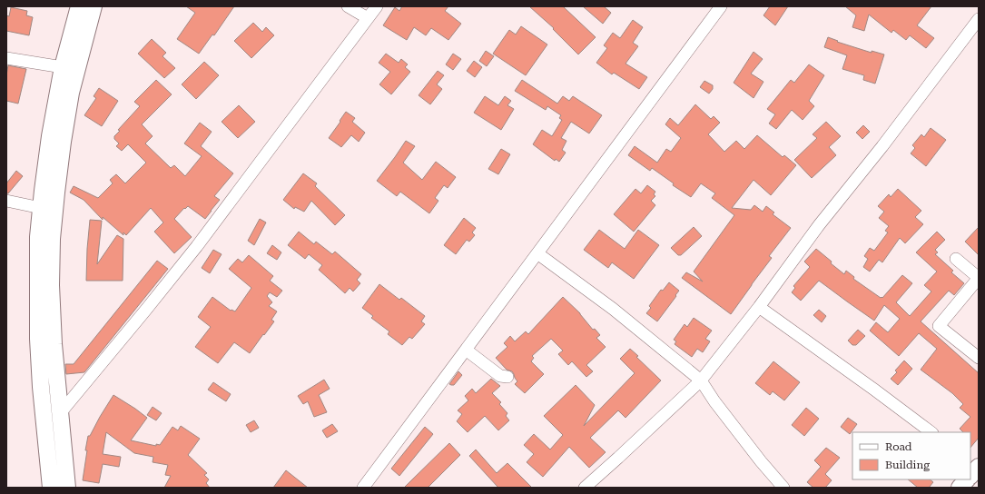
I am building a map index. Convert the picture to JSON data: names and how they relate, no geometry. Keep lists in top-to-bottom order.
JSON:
{
  "legend": ["Road", "Building"]
}
